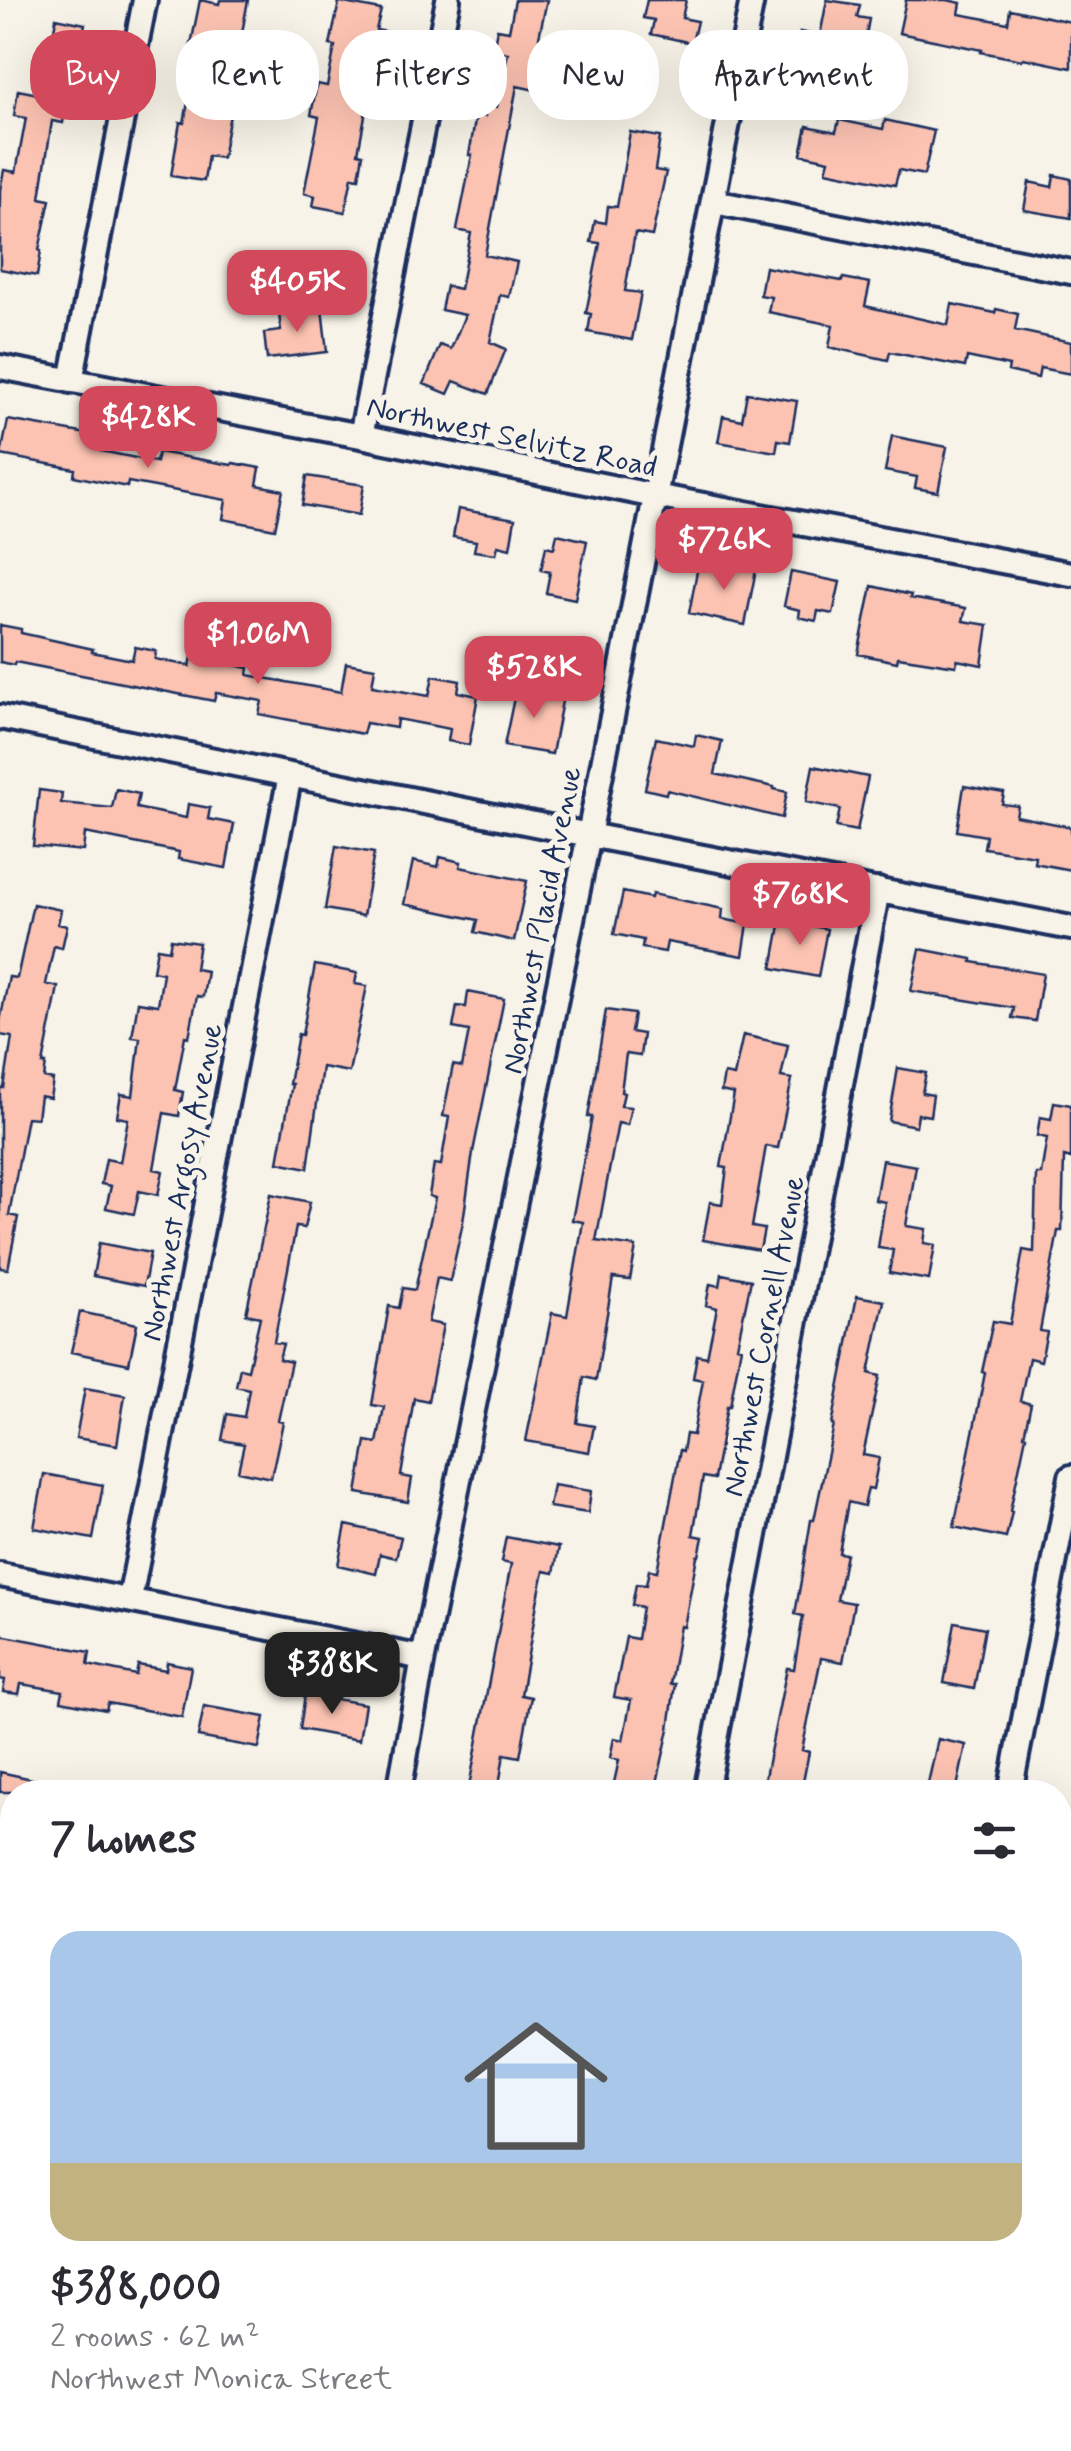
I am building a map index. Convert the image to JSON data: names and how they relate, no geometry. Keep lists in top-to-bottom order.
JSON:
{
  "streets": {
    "street": [
      "Northwest Selvitz Road",
      "Northwest Placid Avenue",
      "Northwest Argosy Avenue",
      "Northwest Cornell Avenue"
    ]
  },
  "crossings": [
    ["Northwest Selvitz Road", "Northwest Placid Avenue"]
  ],
  "page": {
    "chip": [
      "Buy",
      "Rent",
      "Filters",
      "New",
      "Apartment"
    ],
    "price": [
      "$405K",
      "$428K",
      "$726K",
      "$1.06M",
      "$528K",
      "$768K",
      "$388K"
    ],
    "heading": "7 homes",
    "list": [
      {
        "name": "$388,000",
        "note": "2 rooms · 62 m² · Northwest Monica Street"
      }
    ]
  }
}
